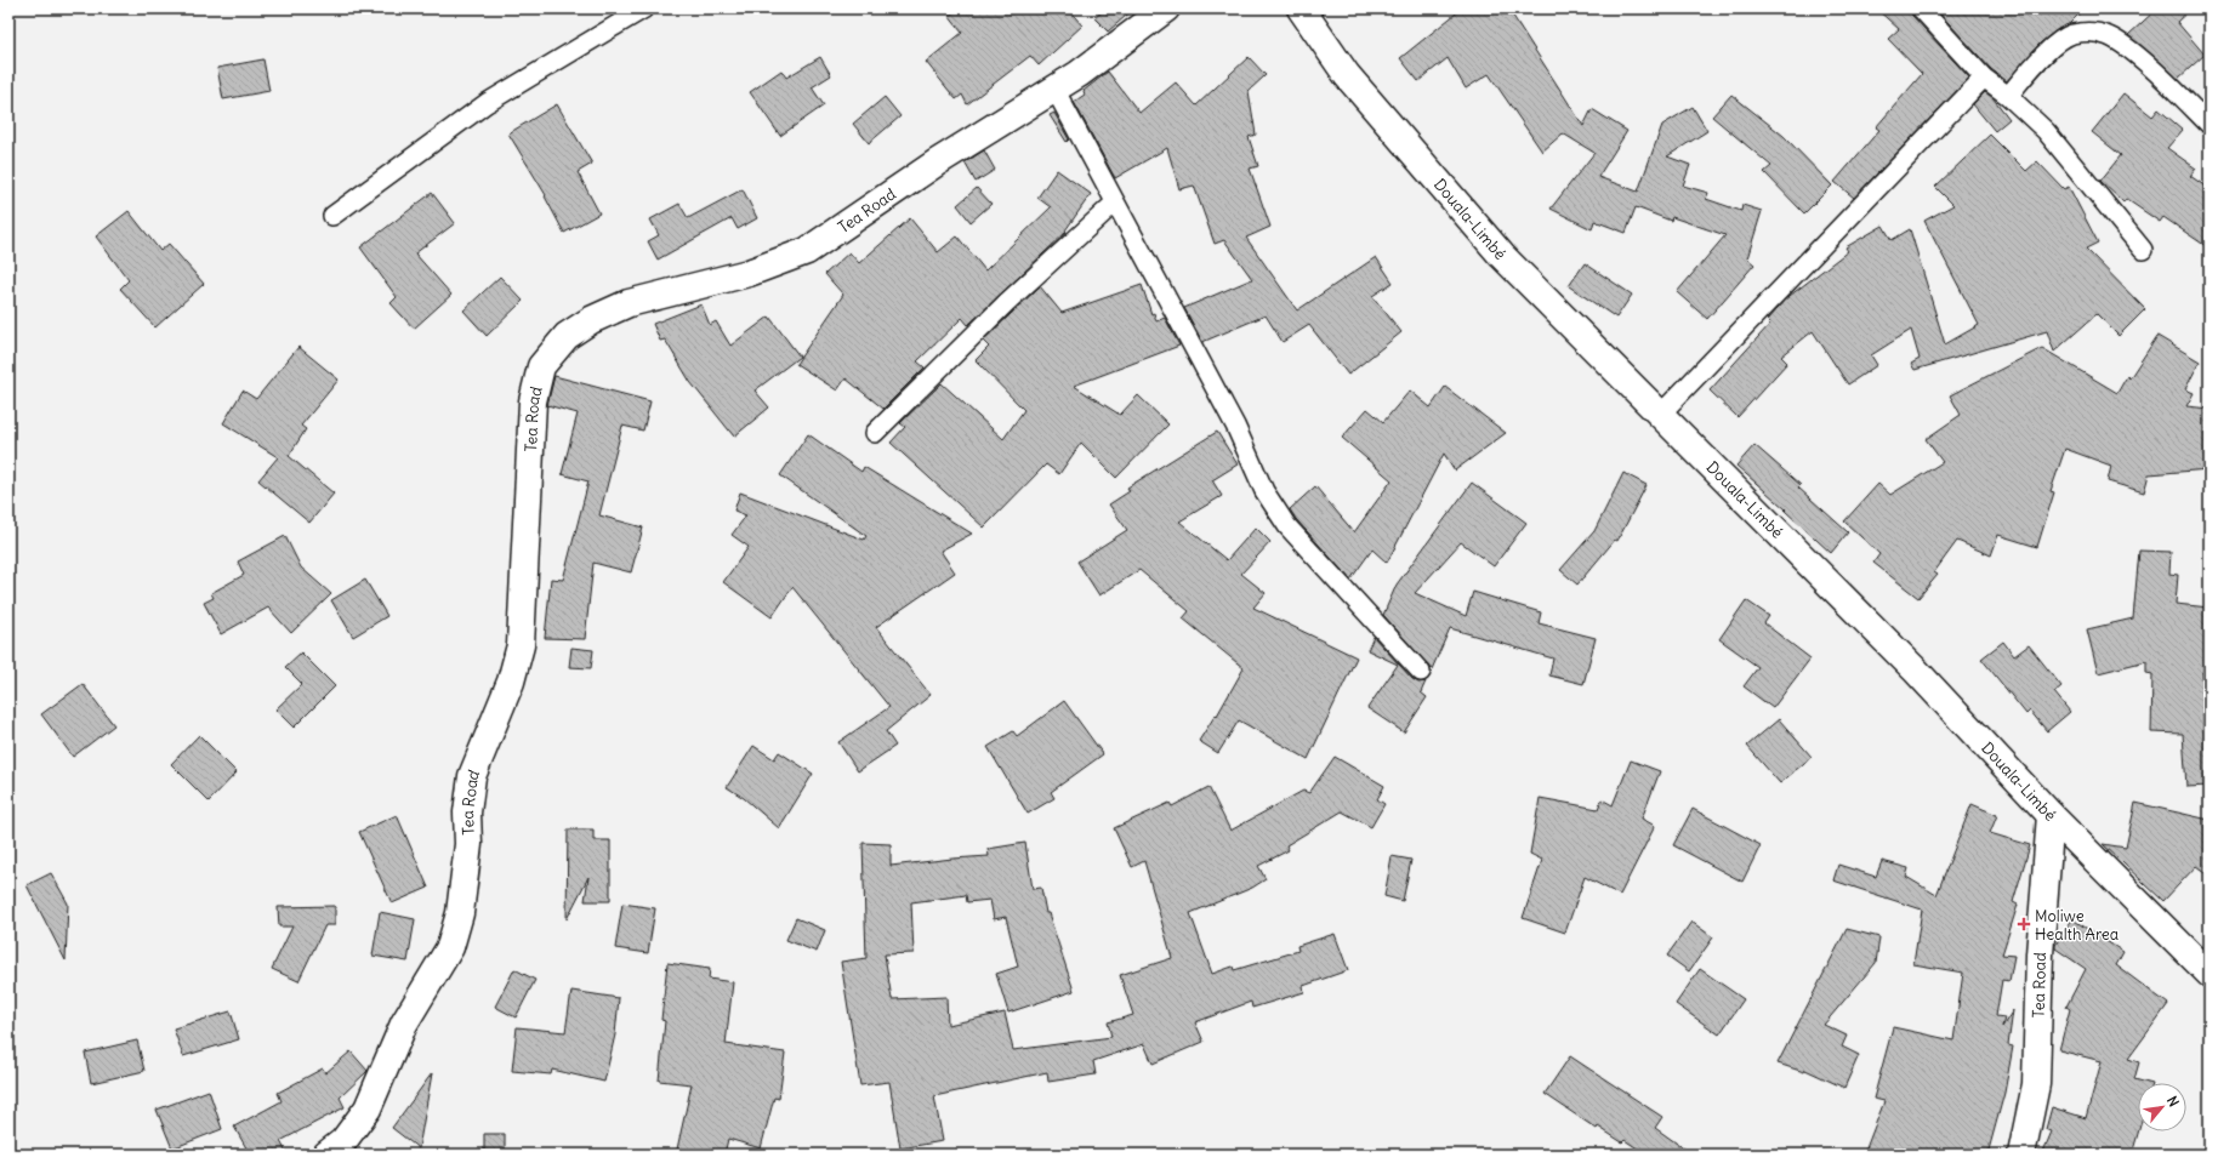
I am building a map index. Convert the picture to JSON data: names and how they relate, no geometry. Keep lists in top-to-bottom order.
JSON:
{
  "streets": {
    "main road": ["Tea Road", "Douala-Limbé"]
  },
  "crossings": [
    ["Tea Road", "Douala-Limbé"]
  ],
  "places": {
    "health": ["Moliwe Health Area"]
  },
  "north": "top right"
}
